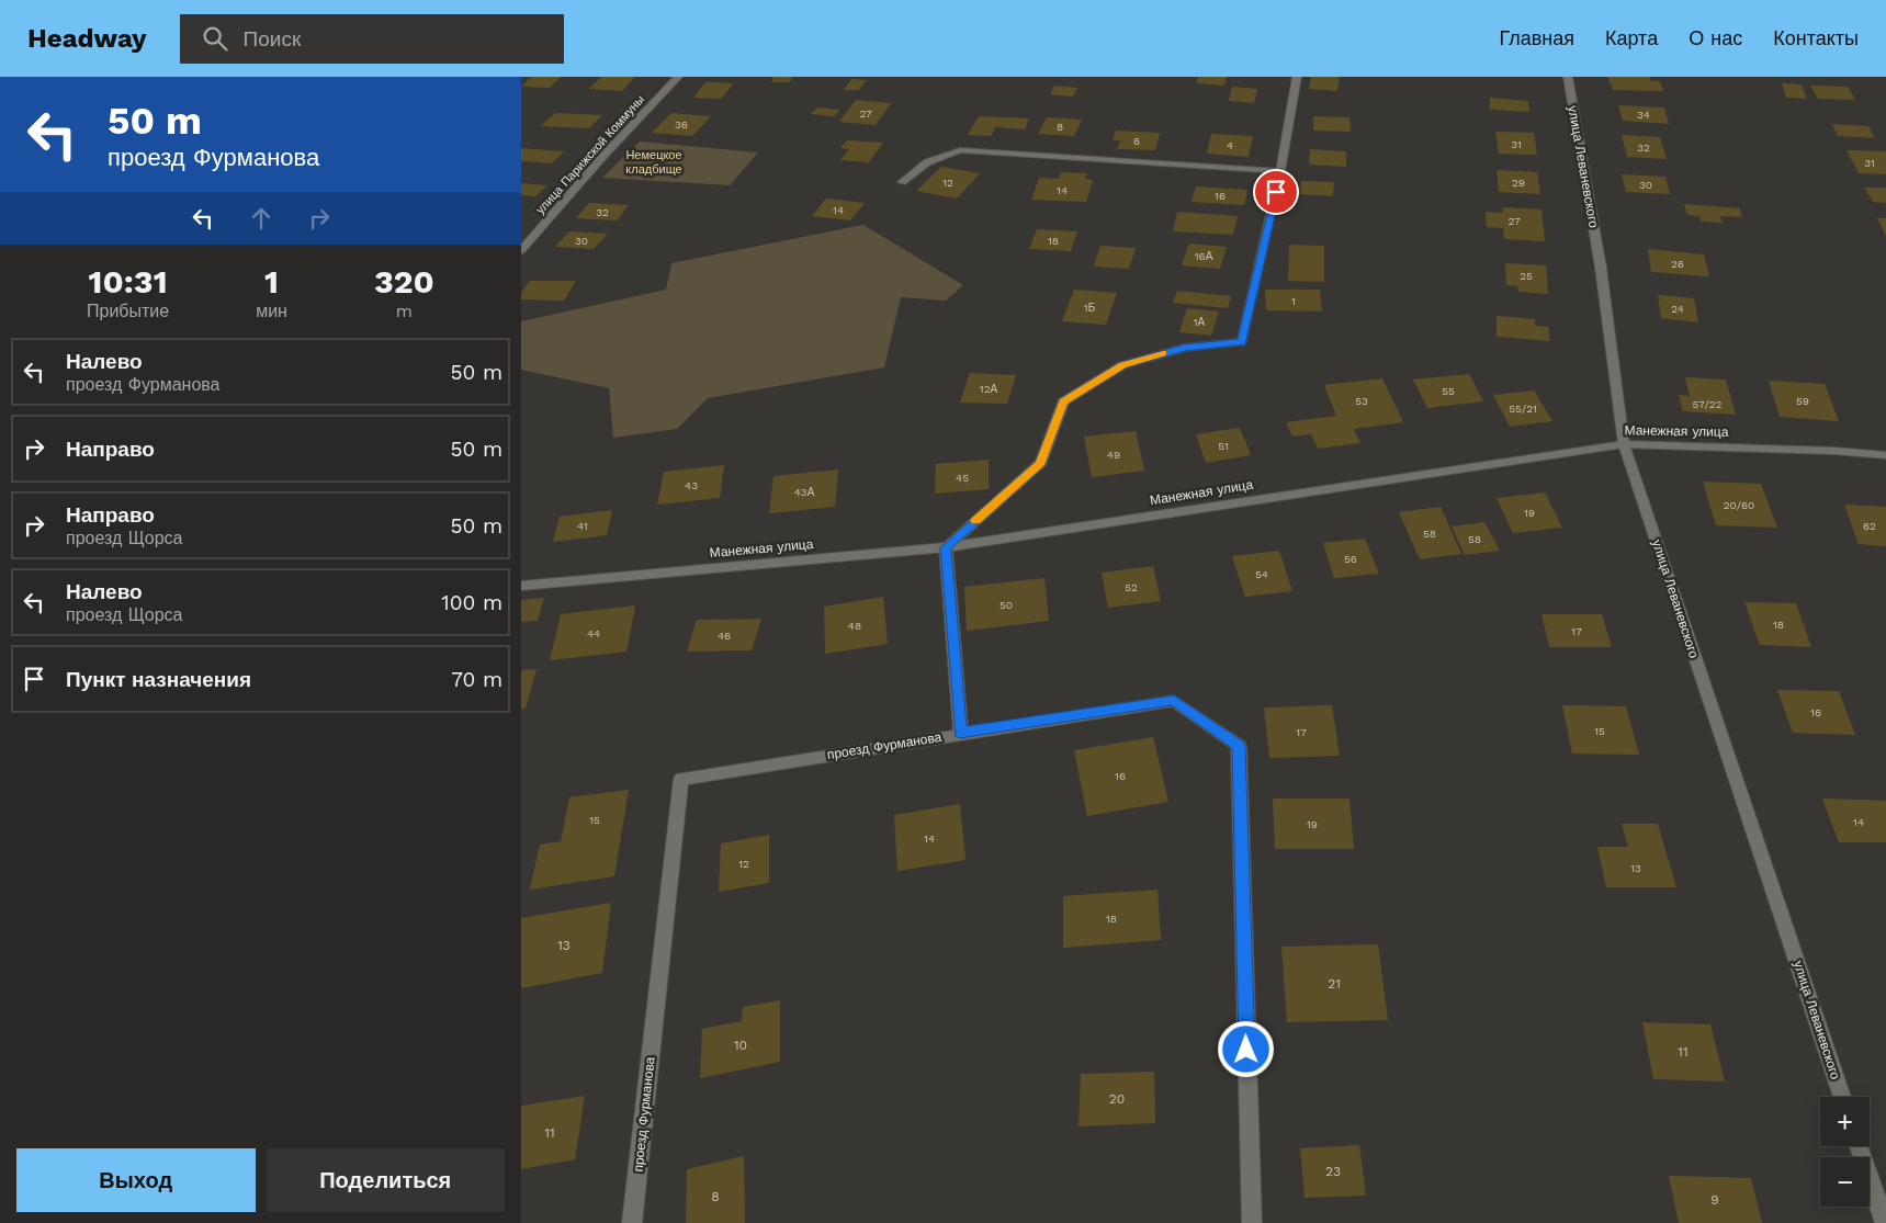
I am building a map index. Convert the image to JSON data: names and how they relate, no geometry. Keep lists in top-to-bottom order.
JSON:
{
  "streets": {
    "street": [
      "улица Парижской Коммуны",
      "улица Леваневского",
      "Манежная улица",
      "проезд Фурманова"
    ]
  },
  "crossings": [
    ["улица Леваневского", "Манежная улица"]
  ],
  "parks": ["Немецкое кладбище"],
  "house_numbers": [
    "27",
    "34",
    "36",
    "8",
    "6",
    "31",
    "4",
    "32",
    "31",
    "12",
    "29",
    "30",
    "14",
    "16",
    "14",
    "32",
    "27",
    "30",
    "18",
    "16А",
    "26",
    "25",
    "1",
    "1Б",
    "24",
    "1А",
    "12А",
    "55",
    "53",
    "59",
    "57/22",
    "55/21",
    "51",
    "49",
    "45",
    "43",
    "43А",
    "20/60",
    "19",
    "41",
    "62",
    "58",
    "58",
    "56",
    "54",
    "52",
    "50",
    "18",
    "48",
    "17",
    "44",
    "46",
    "16",
    "15",
    "17",
    "16",
    "15",
    "14",
    "19",
    "14",
    "12",
    "13",
    "18",
    "13",
    "21",
    "10",
    "11",
    "20",
    "11",
    "23",
    "8",
    "9"
  ],
  "page": {
    "header": "Headway",
    "search": "Поиск",
    "nav": [
      "Главная",
      "Карта",
      "О нас",
      "Контакты"
    ],
    "turn": ["50 m", "проезд Фурманова"],
    "eta": [
      "10:31",
      "Прибытие",
      "1",
      "мин",
      "320",
      "m"
    ],
    "list": [
      {
        "name": "Налево",
        "note": "проезд Фурманова",
        "value": "50 m"
      },
      {
        "name": "Направо",
        "value": "50 m"
      },
      {
        "name": "Направо",
        "note": "проезд Щорса",
        "value": "50 m"
      },
      {
        "name": "Налево",
        "note": "проезд Щорса",
        "value": "100 m"
      },
      {
        "name": "Пункт назначения",
        "value": "70 m"
      }
    ],
    "map_buttons": ["+", "−"],
    "buttons": ["Выход", "Поделиться"]
  }
}
